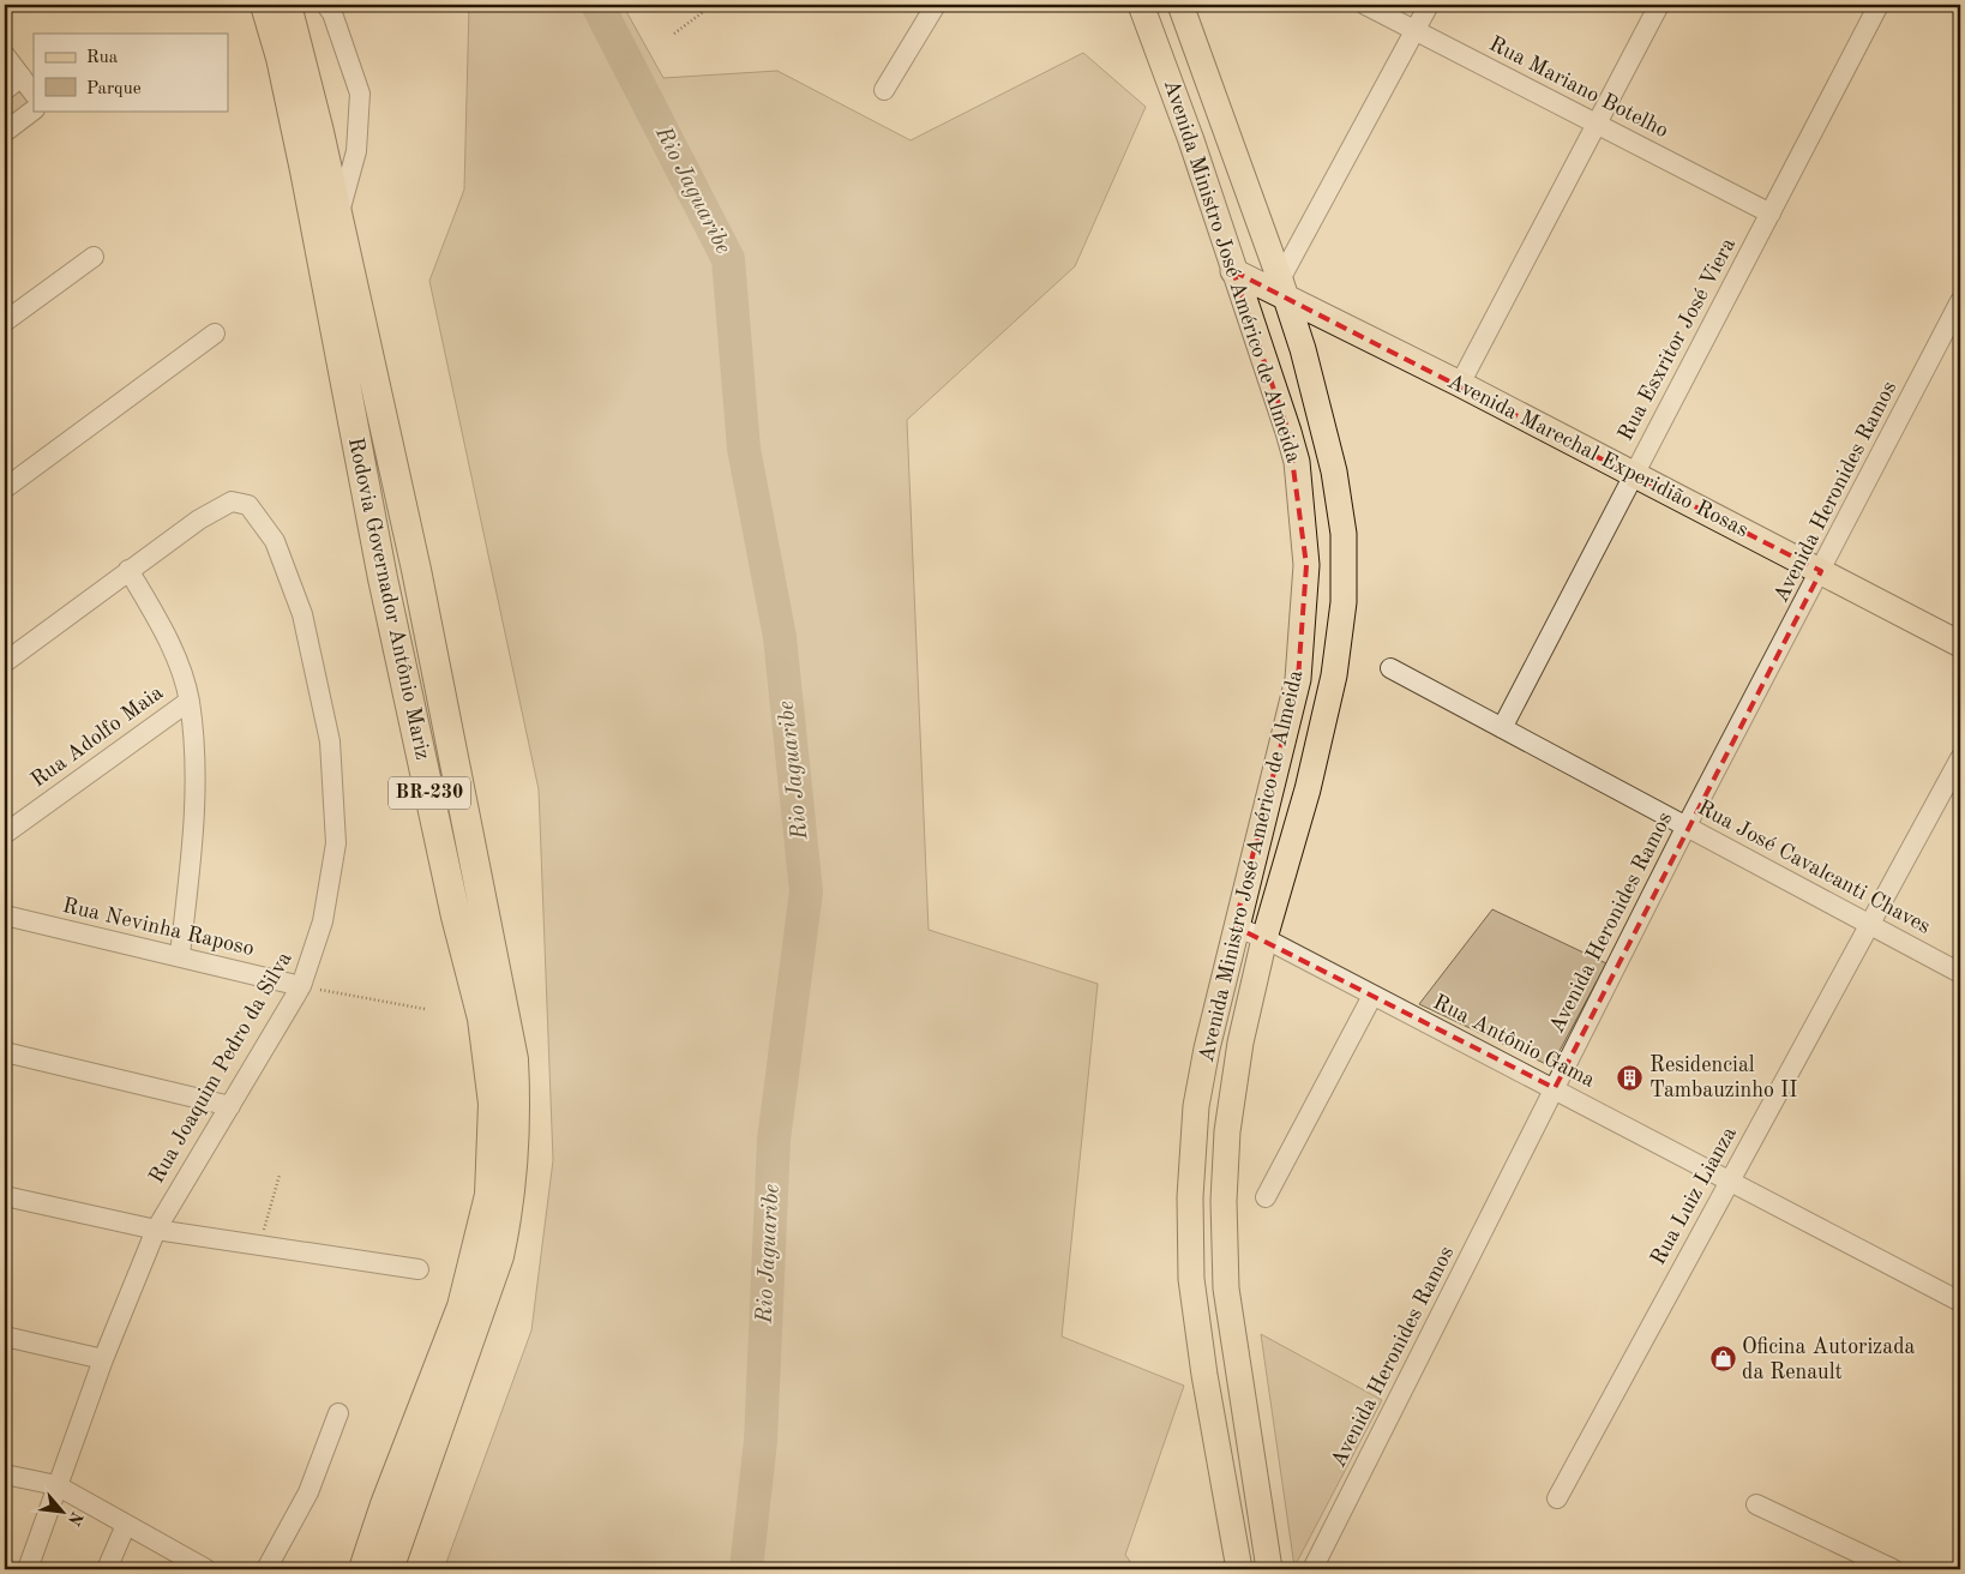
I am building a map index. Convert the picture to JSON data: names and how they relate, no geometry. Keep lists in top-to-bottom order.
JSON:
{
  "streets": {
    "highway": ["Rodovia Governador Antônio Mariz", "BR-230"],
    "main road": ["Avenida Ministro José Américo de Almeida", "Avenida Marechal Experidião Rosas"],
    "street": [
      "Rua Mariano Botelho",
      "Rua Esxritor José Viera",
      "Avenida Heronides Ramos",
      "Rua Adolfo Maia",
      "Rua José Cavalcanti Chaves",
      "Rua Nevinha Raposo",
      "Rua Antônio Gama",
      "Rua Joaquim Pedro da Silva",
      "Rua Luiz Lianza"
    ]
  },
  "crossings": [
    ["Rua Mariano Botelho", "Rua Esxritor José Viera"],
    ["Avenida Ministro José Américo de Almeida", "Avenida Marechal Experidião Rosas"],
    ["Avenida Ministro José Américo de Almeida", "Rua Antônio Gama"],
    ["Rua Esxritor José Viera", "Avenida Marechal Experidião Rosas"],
    ["Rua Esxritor José Viera", "Rua José Cavalcanti Chaves"],
    ["Avenida Marechal Experidião Rosas", "Avenida Heronides Ramos"],
    ["Avenida Heronides Ramos", "Rua José Cavalcanti Chaves"],
    ["Avenida Heronides Ramos", "Rua Antônio Gama"],
    ["Rua José Cavalcanti Chaves", "Rua Luiz Lianza"],
    ["Rua Nevinha Raposo", "Rua Joaquim Pedro da Silva"],
    ["Rua Antônio Gama", "Rua Luiz Lianza"]
  ],
  "water": ["Rio Jaguaribe"],
  "places": {
    "building": ["Residencial Tambauzinho II"],
    "shop": ["Oficina Autorizada da Renault"]
  },
  "legend": ["Rua", "Parque"],
  "north": "bottom right"
}
